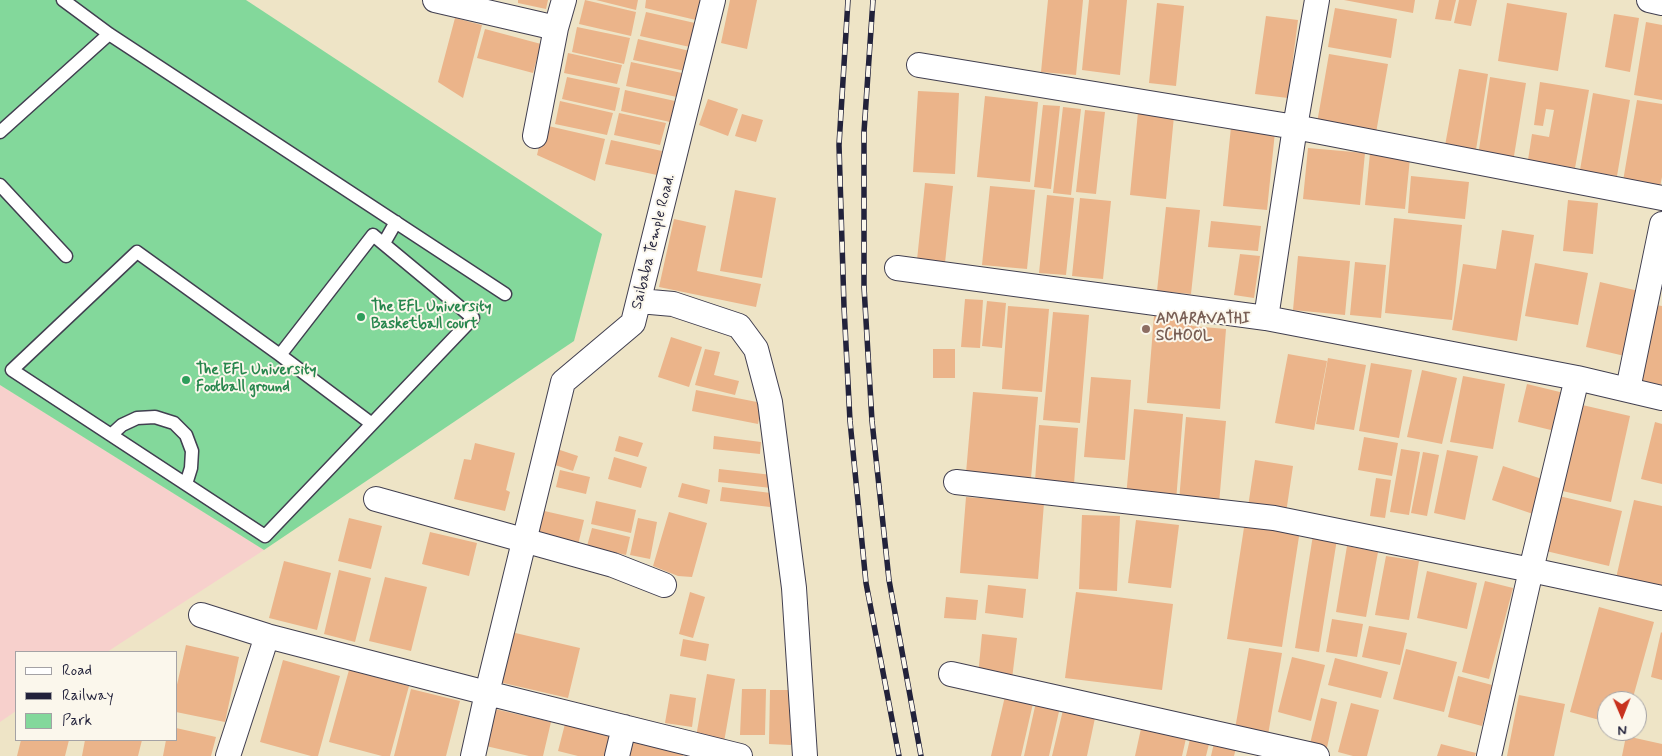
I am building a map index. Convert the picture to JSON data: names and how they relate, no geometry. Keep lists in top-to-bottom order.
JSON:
{
  "streets": {
    "street": ["Saibaba Temple Road."]
  },
  "places": ["The EFL University Basketball court", "AMARAVATHI SCHOOL", "The EFL University Football ground"],
  "legend": ["Road", "Railway", "Park"],
  "north": "bottom"
}
